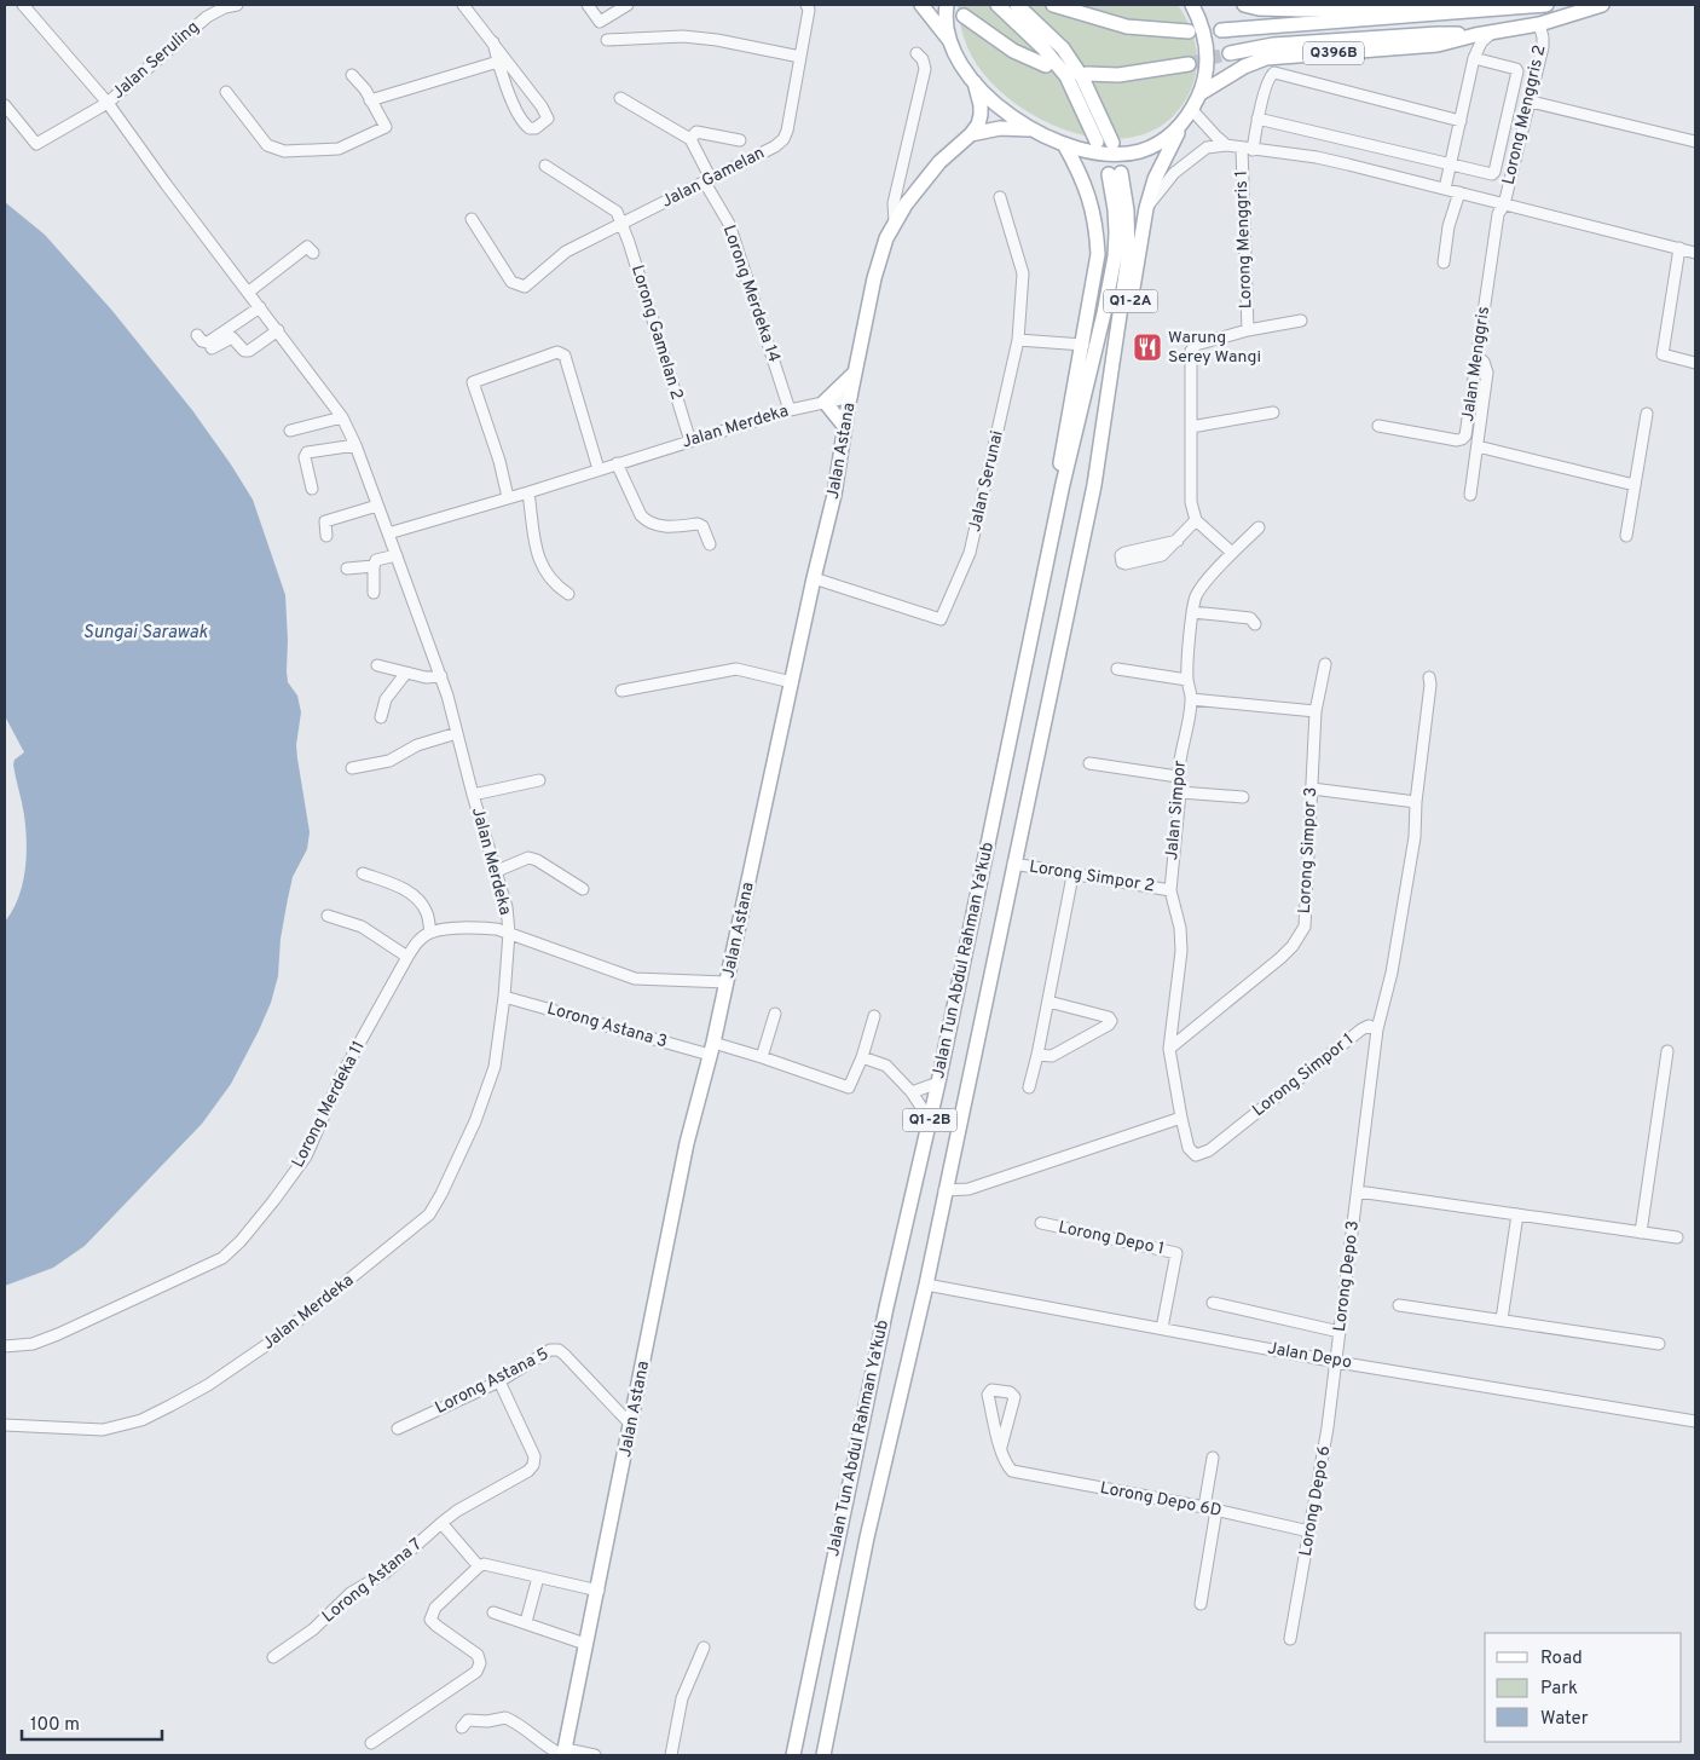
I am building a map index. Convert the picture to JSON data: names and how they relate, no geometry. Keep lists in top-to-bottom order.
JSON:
{
  "streets": {
    "main road": [
      "Q396B",
      "Q1-2A",
      "Jalan Astana",
      "Jalan Tun Abdul Rahman Ya'kub",
      "Q1-2B"
    ],
    "street": [
      "Jalan Seruling",
      "Lorong Menggris 2",
      "Jalan Gamelan",
      "Lorong Menggris 1",
      "Lorong Merdeka 14",
      "Lorong Gamelan 2",
      "Jalan Menggris",
      "Jalan Merdeka",
      "Jalan Serunai",
      "Jalan Simpor",
      "Lorong Simpor 3",
      "Lorong Simpor 2",
      "Lorong Astana 3",
      "Lorong Simpor 1",
      "Lorong Merdeka 11",
      "Lorong Depo 1",
      "Lorong Depo 3",
      "Jalan Depo",
      "Lorong Astana 5",
      "Lorong Depo 6D",
      "Lorong Depo 6",
      "Lorong Astana 7"
    ]
  },
  "crossings": [
    ["Q396B", "Lorong Menggris 2"],
    ["Lorong Menggris 2", "Jalan Menggris"],
    ["Jalan Gamelan", "Lorong Merdeka 14"],
    ["Jalan Gamelan", "Lorong Gamelan 2"],
    ["Lorong Merdeka 14", "Jalan Merdeka"],
    ["Q1-2A", "Jalan Tun Abdul Rahman Ya'kub"],
    ["Lorong Gamelan 2", "Jalan Merdeka"],
    ["Jalan Merdeka", "Jalan Astana"],
    ["Jalan Merdeka", "Lorong Astana 3"],
    ["Jalan Astana", "Jalan Serunai"],
    ["Jalan Astana", "Lorong Astana 3"],
    ["Jalan Astana", "Lorong Astana 5"],
    ["Jalan Simpor", "Lorong Simpor 3"],
    ["Jalan Simpor", "Lorong Simpor 2"],
    ["Jalan Simpor", "Lorong Simpor 1"],
    ["Lorong Simpor 2", "Jalan Tun Abdul Rahman Ya'kub"],
    ["Jalan Tun Abdul Rahman Ya'kub", "Q1-2B"],
    ["Jalan Tun Abdul Rahman Ya'kub", "Jalan Depo"],
    ["Lorong Simpor 1", "Lorong Depo 3"],
    ["Lorong Depo 1", "Jalan Depo"],
    ["Lorong Depo 3", "Jalan Depo"],
    ["Lorong Depo 3", "Lorong Depo 6"],
    ["Jalan Depo", "Lorong Depo 6"],
    ["Lorong Astana 5", "Lorong Astana 7"],
    ["Lorong Depo 6D", "Lorong Depo 6"]
  ],
  "water": ["Sungai Sarawak"],
  "places": {
    "restaurant": ["Warung Serey Wangi"]
  },
  "legend": ["Road", "Park", "Water"],
  "scale_bar": "100 m"
}
